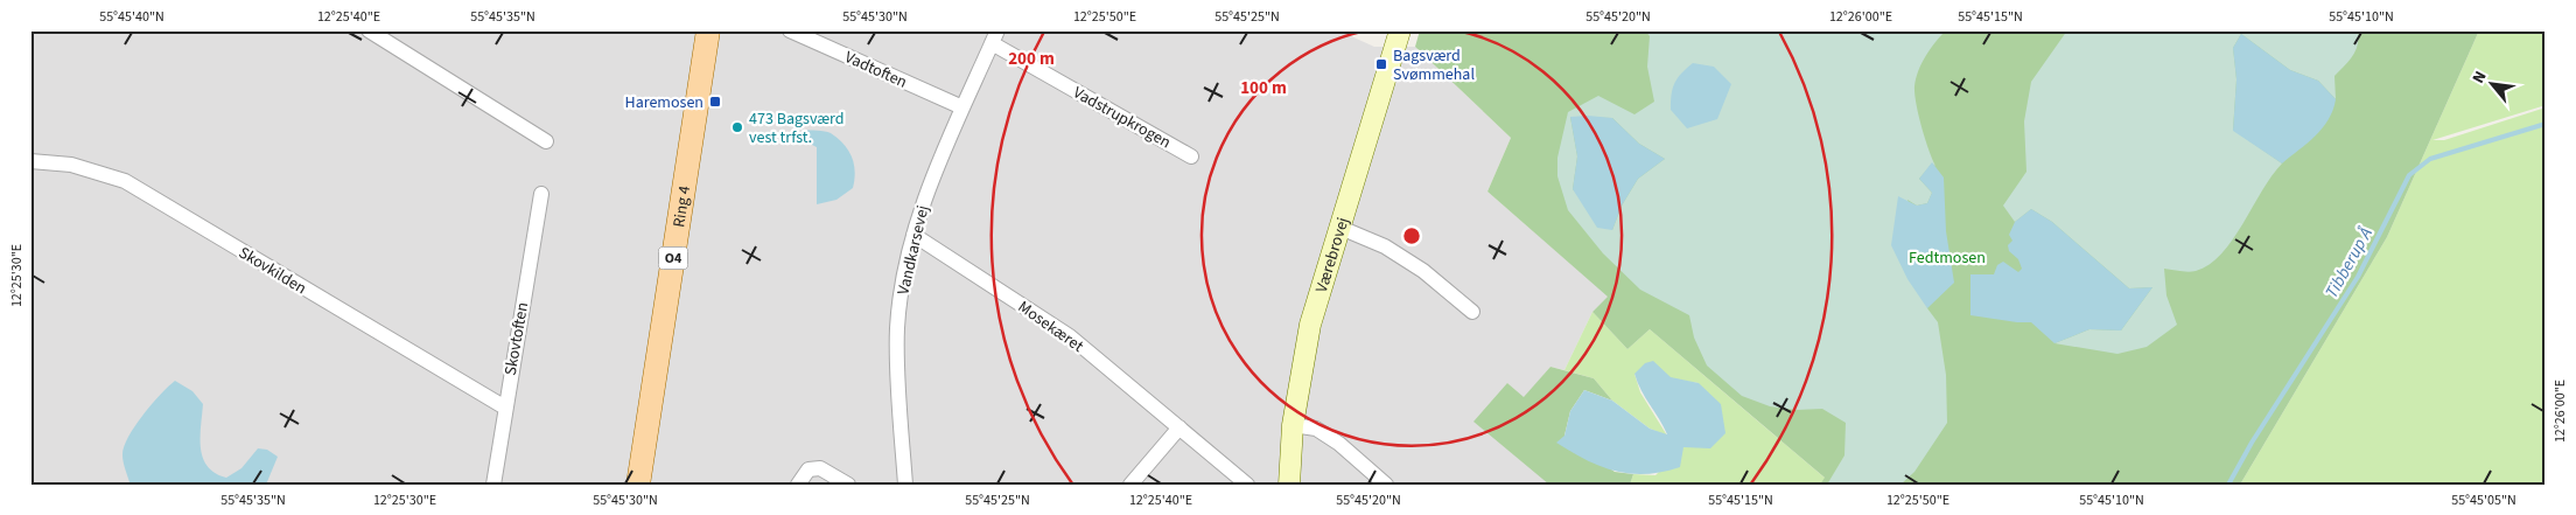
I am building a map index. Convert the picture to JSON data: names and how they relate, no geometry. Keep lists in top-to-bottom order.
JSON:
{
  "streets": {
    "main road": ["Ring 4", "O4"],
    "street": [
      "Vadtoften",
      "Vadstrupkrogen",
      "Vandkarsevej",
      "Værebrovej",
      "Skovkilden",
      "Mosekæret",
      "Skovtoften"
    ]
  },
  "crossings": [
    ["Vadtoften", "Vandkarsevej"],
    ["Vadstrupkrogen", "Vandkarsevej"],
    ["Vandkarsevej", "Mosekæret"],
    ["Skovkilden", "Skovtoften"]
  ],
  "water": ["Tibberup Å"],
  "parks": ["Fedtmosen"],
  "places": {
    "transit": ["Bagsværd Svømmehal", "Haremosen"],
    "other": ["473 Bagsværd vest trfst."]
  },
  "north": "top left",
  "coordinates": [
    "55°45'40\"N",
    "12°25'40\"E",
    "55°45'35\"N",
    "55°45'30\"N",
    "12°25'50\"E",
    "55°45'25\"N",
    "55°45'20\"N",
    "12°26'00\"E",
    "55°45'15\"N",
    "55°45'10\"N",
    "12°25'30\"E",
    "55°45'05\"N"
  ],
  "rings": ["200 m", "100 m"]
}
